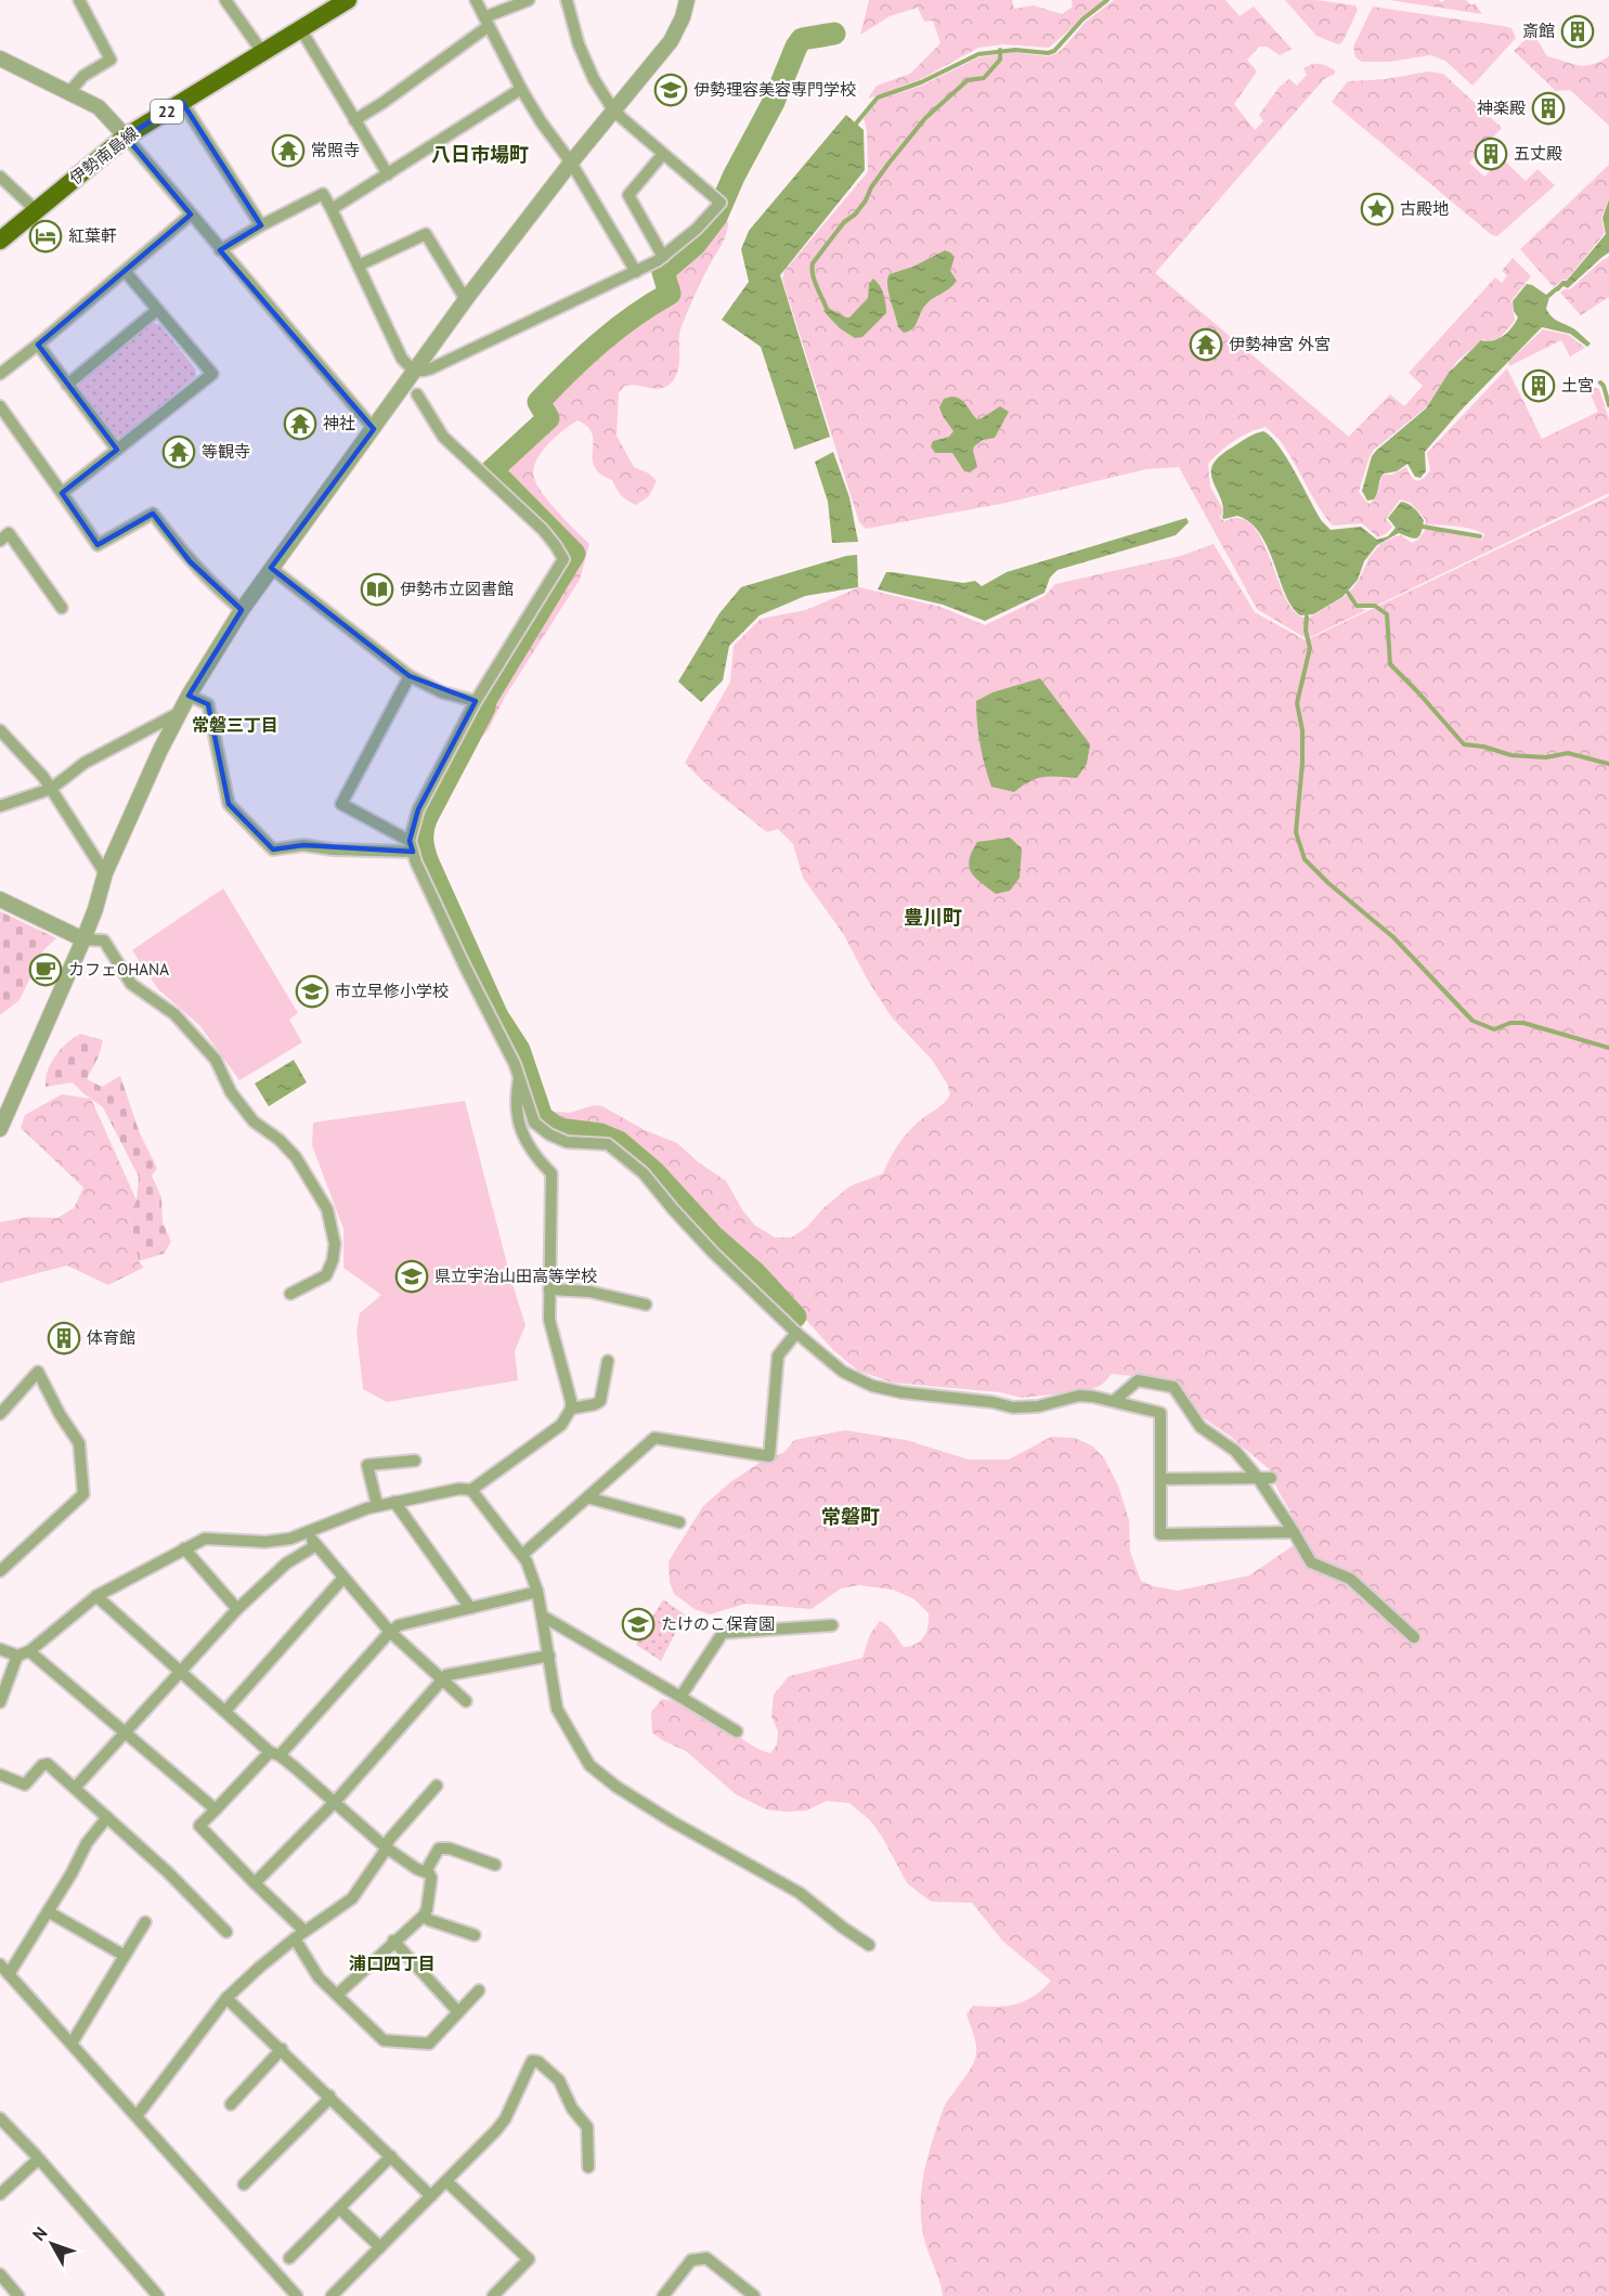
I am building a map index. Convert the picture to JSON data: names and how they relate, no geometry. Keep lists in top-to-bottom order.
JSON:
{
  "streets": {
    "main road": ["22", "伊勢南島線"]
  },
  "districts": [
    "八日市場町",
    "常磐三丁目",
    "豊川町",
    "常磐町",
    "浦口四丁目"
  ],
  "places": {
    "building": [
      "斎館",
      "神楽殿",
      "五丈殿",
      "土宮",
      "体育館"
    ],
    "school or university": [
      "伊勢理容美容専門学校",
      "市立早修小学校",
      "県立宇治山田高等学校",
      "たけのこ保育園"
    ],
    "temple": [
      "常照寺",
      "伊勢神宮 外宮",
      "神社",
      "等観寺"
    ],
    "place": ["古殿地"],
    "hotel": ["紅葉軒"],
    "library": ["伊勢市立図書館"],
    "cafe": ["カフェOHANA"]
  },
  "north": "top left"
}
